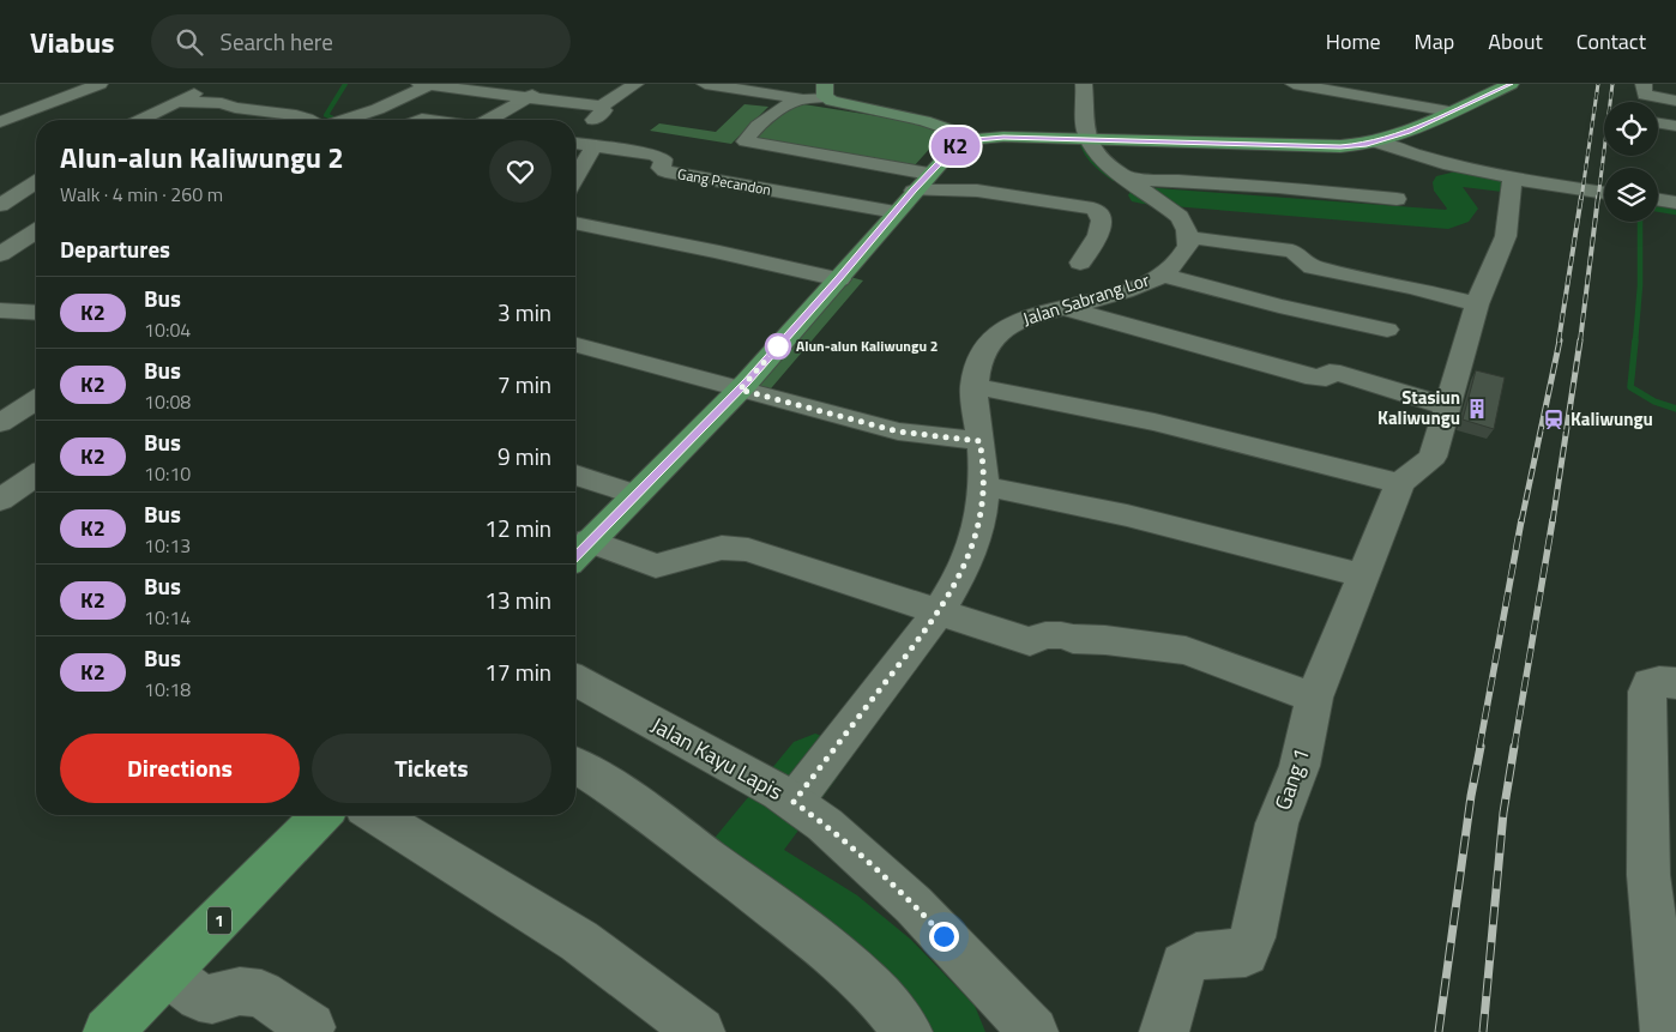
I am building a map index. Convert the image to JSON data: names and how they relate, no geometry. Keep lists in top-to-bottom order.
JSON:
{
  "streets": {
    "main road": ["1"],
    "street": [
      "Gang Pecandon",
      "Jalan Sabrang Lor",
      "Jalan Kayu Lapis",
      "Gang 1"
    ]
  },
  "crossings": [
    ["Jalan Sabrang Lor", "Jalan Kayu Lapis"]
  ],
  "places": {
    "other": ["Alun-alun Kaliwungu 2"],
    "building": ["Stasiun Kaliwungu"],
    "station": ["Kaliwungu"]
  },
  "lines": ["bus line K2"],
  "page": {
    "header": "Viabus",
    "search": "Search here",
    "nav": [
      "Home",
      "Map",
      "About",
      "Contact"
    ],
    "on_map": "K2",
    "heading": [
      ["Alun-alun Kaliwungu 2", "Walk · 4 min · 260 m"],
      "Departures"
    ],
    "list": [
      {
        "mark": "K2",
        "name": "Bus",
        "note": "10:04",
        "value": "3 min"
      },
      {
        "mark": "K2",
        "name": "Bus",
        "note": "10:08",
        "value": "7 min"
      },
      {
        "mark": "K2",
        "name": "Bus",
        "note": "10:10",
        "value": "9 min"
      },
      {
        "mark": "K2",
        "name": "Bus",
        "note": "10:13",
        "value": "12 min"
      },
      {
        "mark": "K2",
        "name": "Bus",
        "note": "10:14",
        "value": "13 min"
      },
      {
        "mark": "K2",
        "name": "Bus",
        "note": "10:18",
        "value": "17 min"
      }
    ],
    "buttons": ["Directions", "Tickets"]
  }
}
